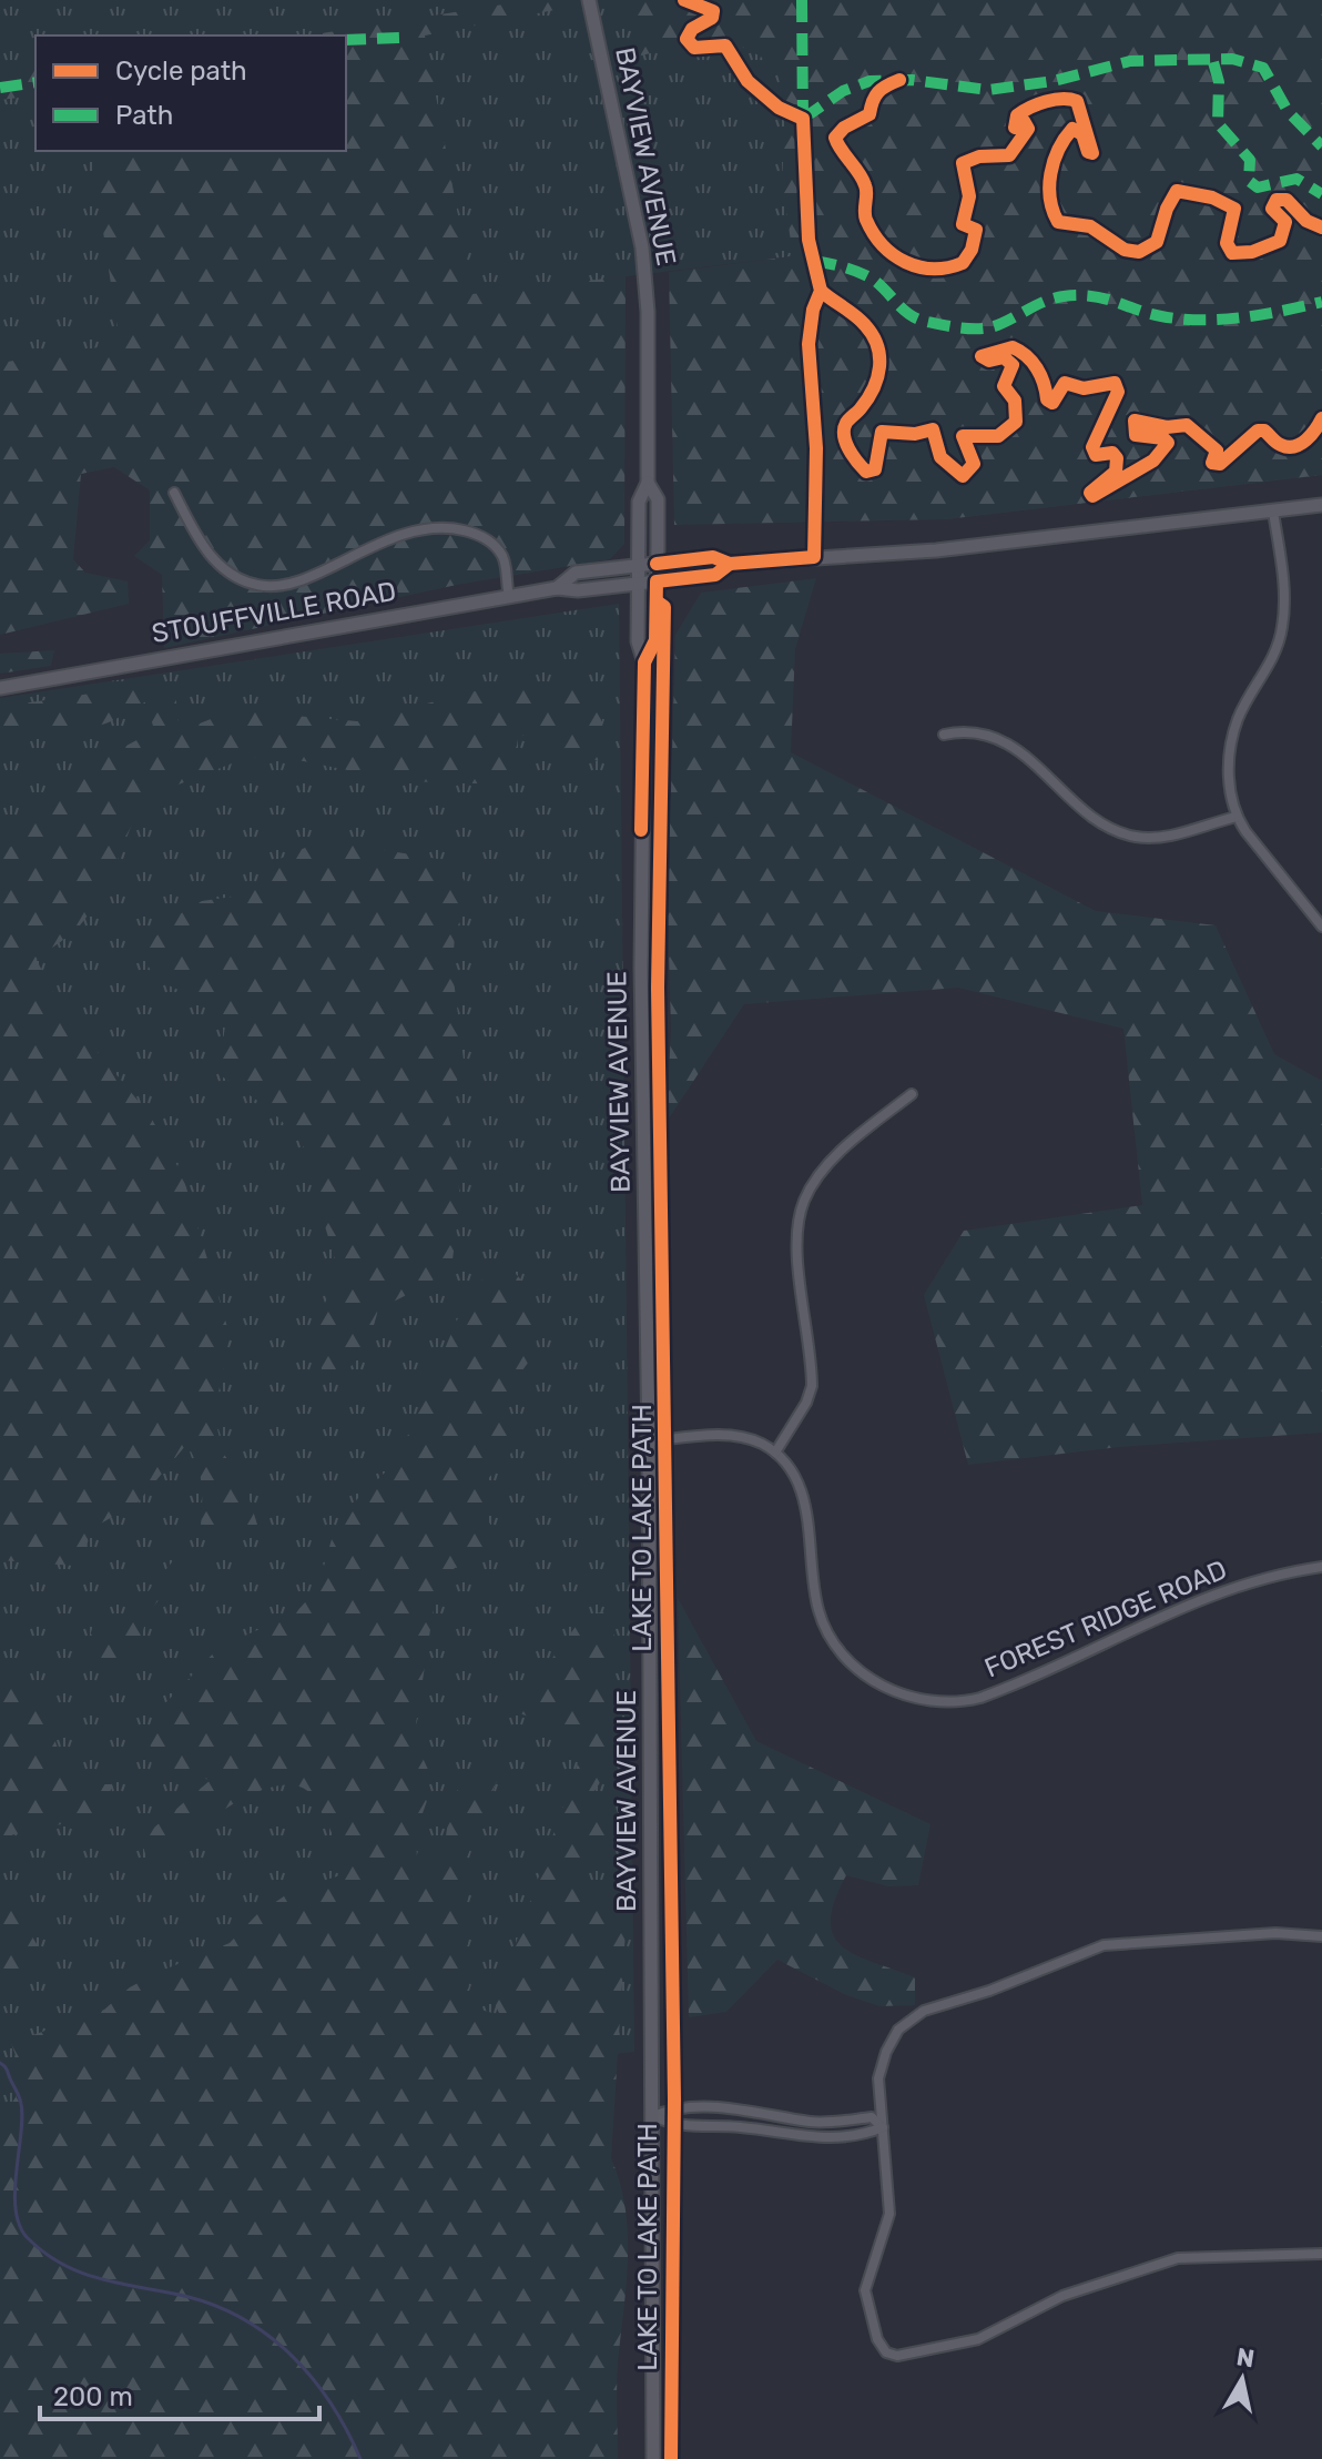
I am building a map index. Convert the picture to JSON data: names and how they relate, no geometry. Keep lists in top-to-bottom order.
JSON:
{
  "streets": {
    "main road": ["BAYVIEW AVENUE", "STOUFFVILLE ROAD"],
    "street": ["FOREST RIDGE ROAD"],
    "cycle path": ["LAKE TO LAKE PATH"]
  },
  "crossings": [
    ["BAYVIEW AVENUE", "STOUFFVILLE ROAD"]
  ],
  "legend": ["Cycle path", "Path"],
  "scale_bar": "200 m",
  "north": "top"
}
